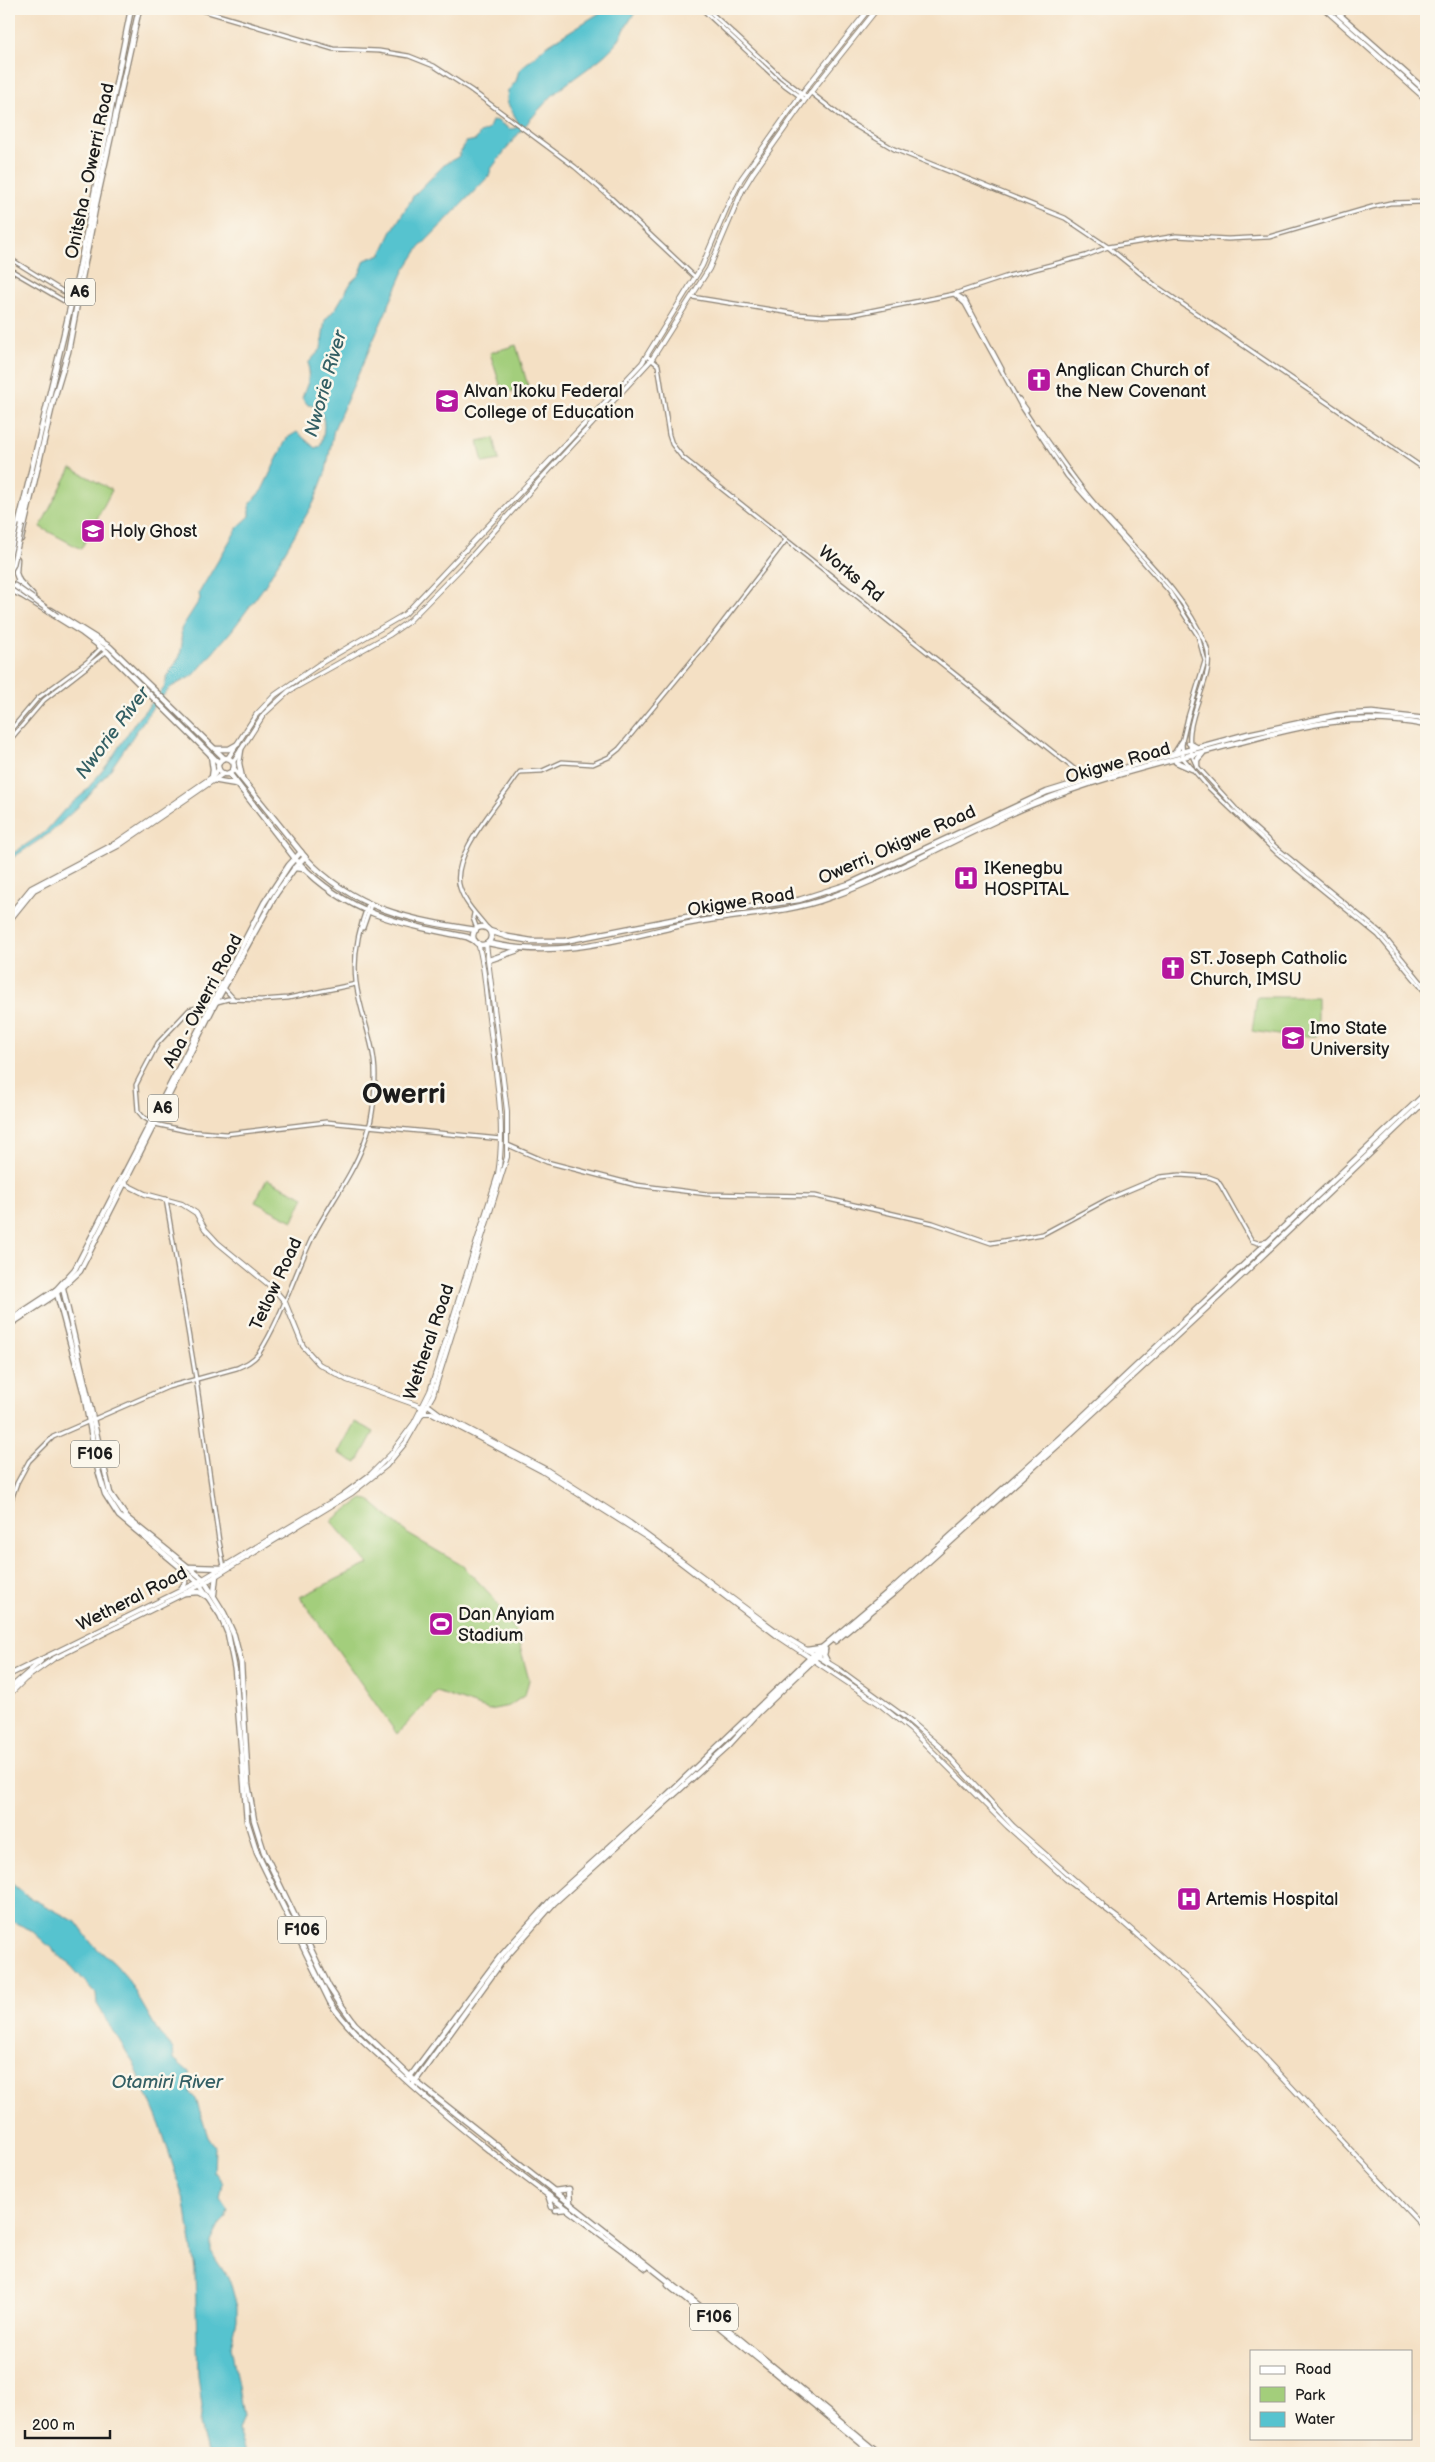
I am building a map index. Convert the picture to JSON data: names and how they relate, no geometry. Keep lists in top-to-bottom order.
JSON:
{
  "streets": {
    "main road": [
      "Onitsha - Owerri Road",
      "A6",
      "Okigwe Road",
      "Owerri, Okigwe Road",
      "Aba - Owerri Road",
      "Wetheral Road",
      "F106"
    ],
    "street": ["Works Rd", "Tetlow Road"]
  },
  "crossings": [
    ["Onitsha - Owerri Road", "A6"],
    ["A6", "Aba - Owerri Road"],
    ["Works Rd", "Okigwe Road"],
    ["Okigwe Road", "Owerri, Okigwe Road"],
    ["Okigwe Road", "Wetheral Road"],
    ["Owerri, Okigwe Road", "Wetheral Road"],
    ["Aba - Owerri Road", "F106"],
    ["Tetlow Road", "F106"],
    ["Wetheral Road", "F106"]
  ],
  "districts": ["Owerri"],
  "water": ["Nworie River", "Otamiri River"],
  "places": {
    "church": ["Anglican Church of the New Covenant", "ST. Joseph Catholic Church, IMSU"],
    "school or university": ["Alvan Ikoku Federal College of Education", "Holy Ghost", "Imo State University"],
    "hospital": ["IKenegbu HOSPITAL", "Artemis Hospital"],
    "sports": ["Dan Anyiam Stadium"]
  },
  "legend": ["Road", "Park", "Water"],
  "scale_bar": "200 m"
}
